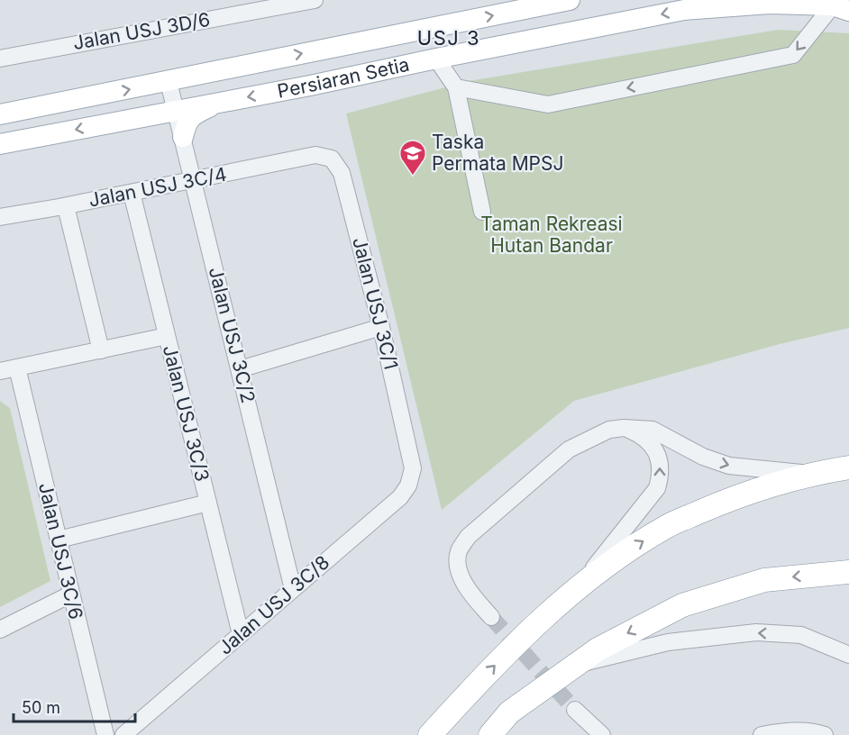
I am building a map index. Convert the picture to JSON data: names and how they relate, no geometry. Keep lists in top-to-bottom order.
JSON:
{
  "streets": {
    "main road": ["Persiaran Setia"],
    "street": [
      "Jalan USJ 3D/6",
      "Jalan USJ 3C/4",
      "Jalan USJ 3C/1",
      "Jalan USJ 3C/2",
      "Jalan USJ 3C/3",
      "Jalan USJ 3C/6",
      "Jalan USJ 3C/8"
    ]
  },
  "crossings": [
    ["Persiaran Setia", "Jalan USJ 3C/2"],
    ["Jalan USJ 3C/4", "Jalan USJ 3C/1"],
    ["Jalan USJ 3C/4", "Jalan USJ 3C/2"],
    ["Jalan USJ 3C/4", "Jalan USJ 3C/3"],
    ["Jalan USJ 3C/1", "Jalan USJ 3C/8"],
    ["Jalan USJ 3C/2", "Jalan USJ 3C/8"],
    ["Jalan USJ 3C/3", "Jalan USJ 3C/8"]
  ],
  "districts": ["USJ 3"],
  "parks": ["Taman Rekreasi Hutan Bandar"],
  "places": {
    "school or university": ["Taska Permata MPSJ"]
  },
  "scale_bar": "50 m"
}
